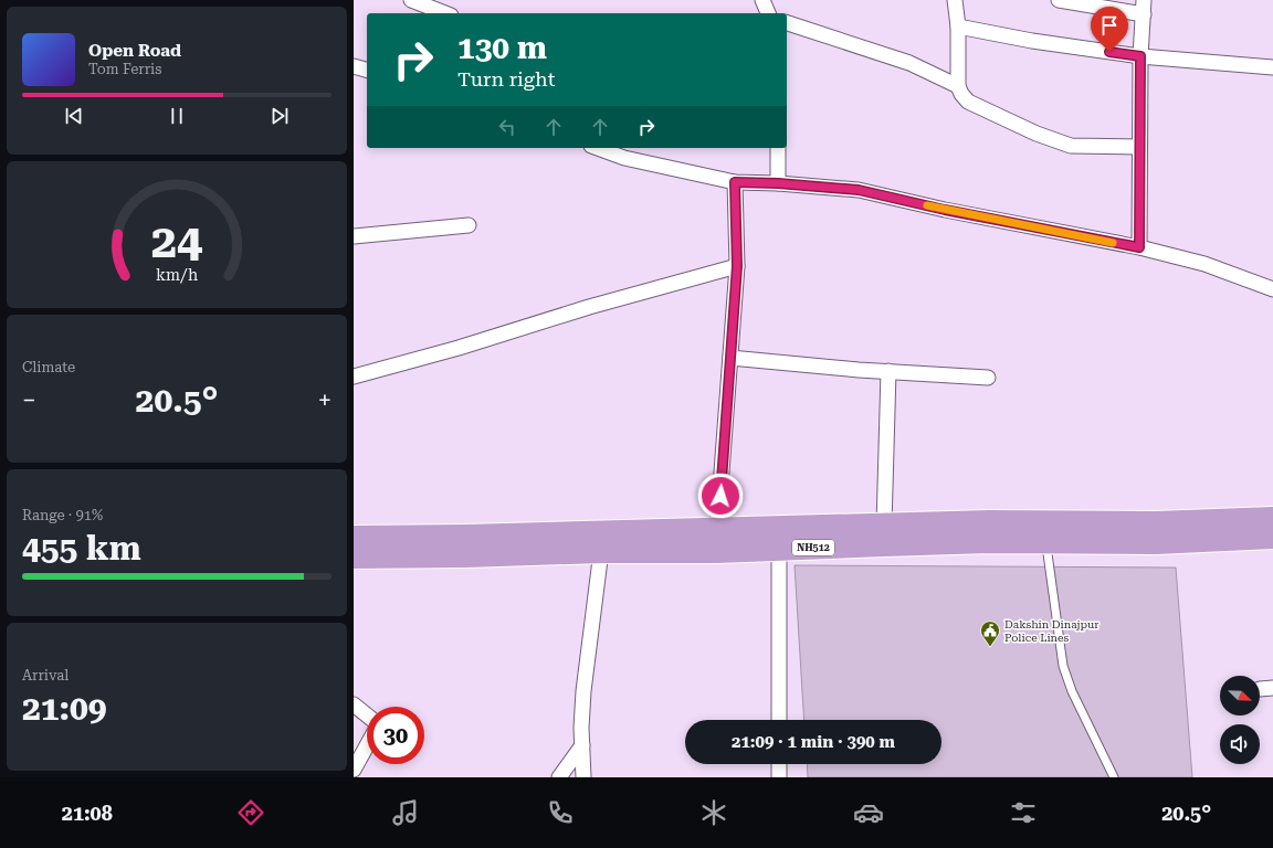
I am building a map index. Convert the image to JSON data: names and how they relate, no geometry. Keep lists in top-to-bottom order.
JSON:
{
  "streets": {
    "highway": ["NH512"]
  },
  "places": {
    "public building": ["Dakshin Dinajpur Police Lines"]
  },
  "north": "bottom right",
  "page": {
    "turn": ["130 m", "Turn right"],
    "song": ["Open Road", "Tom Ferris"],
    "tile": [
      "Climate",
      ["Range · 91%", "455 km"],
      ["Arrival", "21:09"]
    ],
    "heat": ["−", "20.5°", "+"],
    "limit": "30",
    "trip": "21:09 · 1 min · 390 m",
    "tabs": ["21:08", "20.5°"],
    "gauge": ["24", "km/h"]
  }
}
